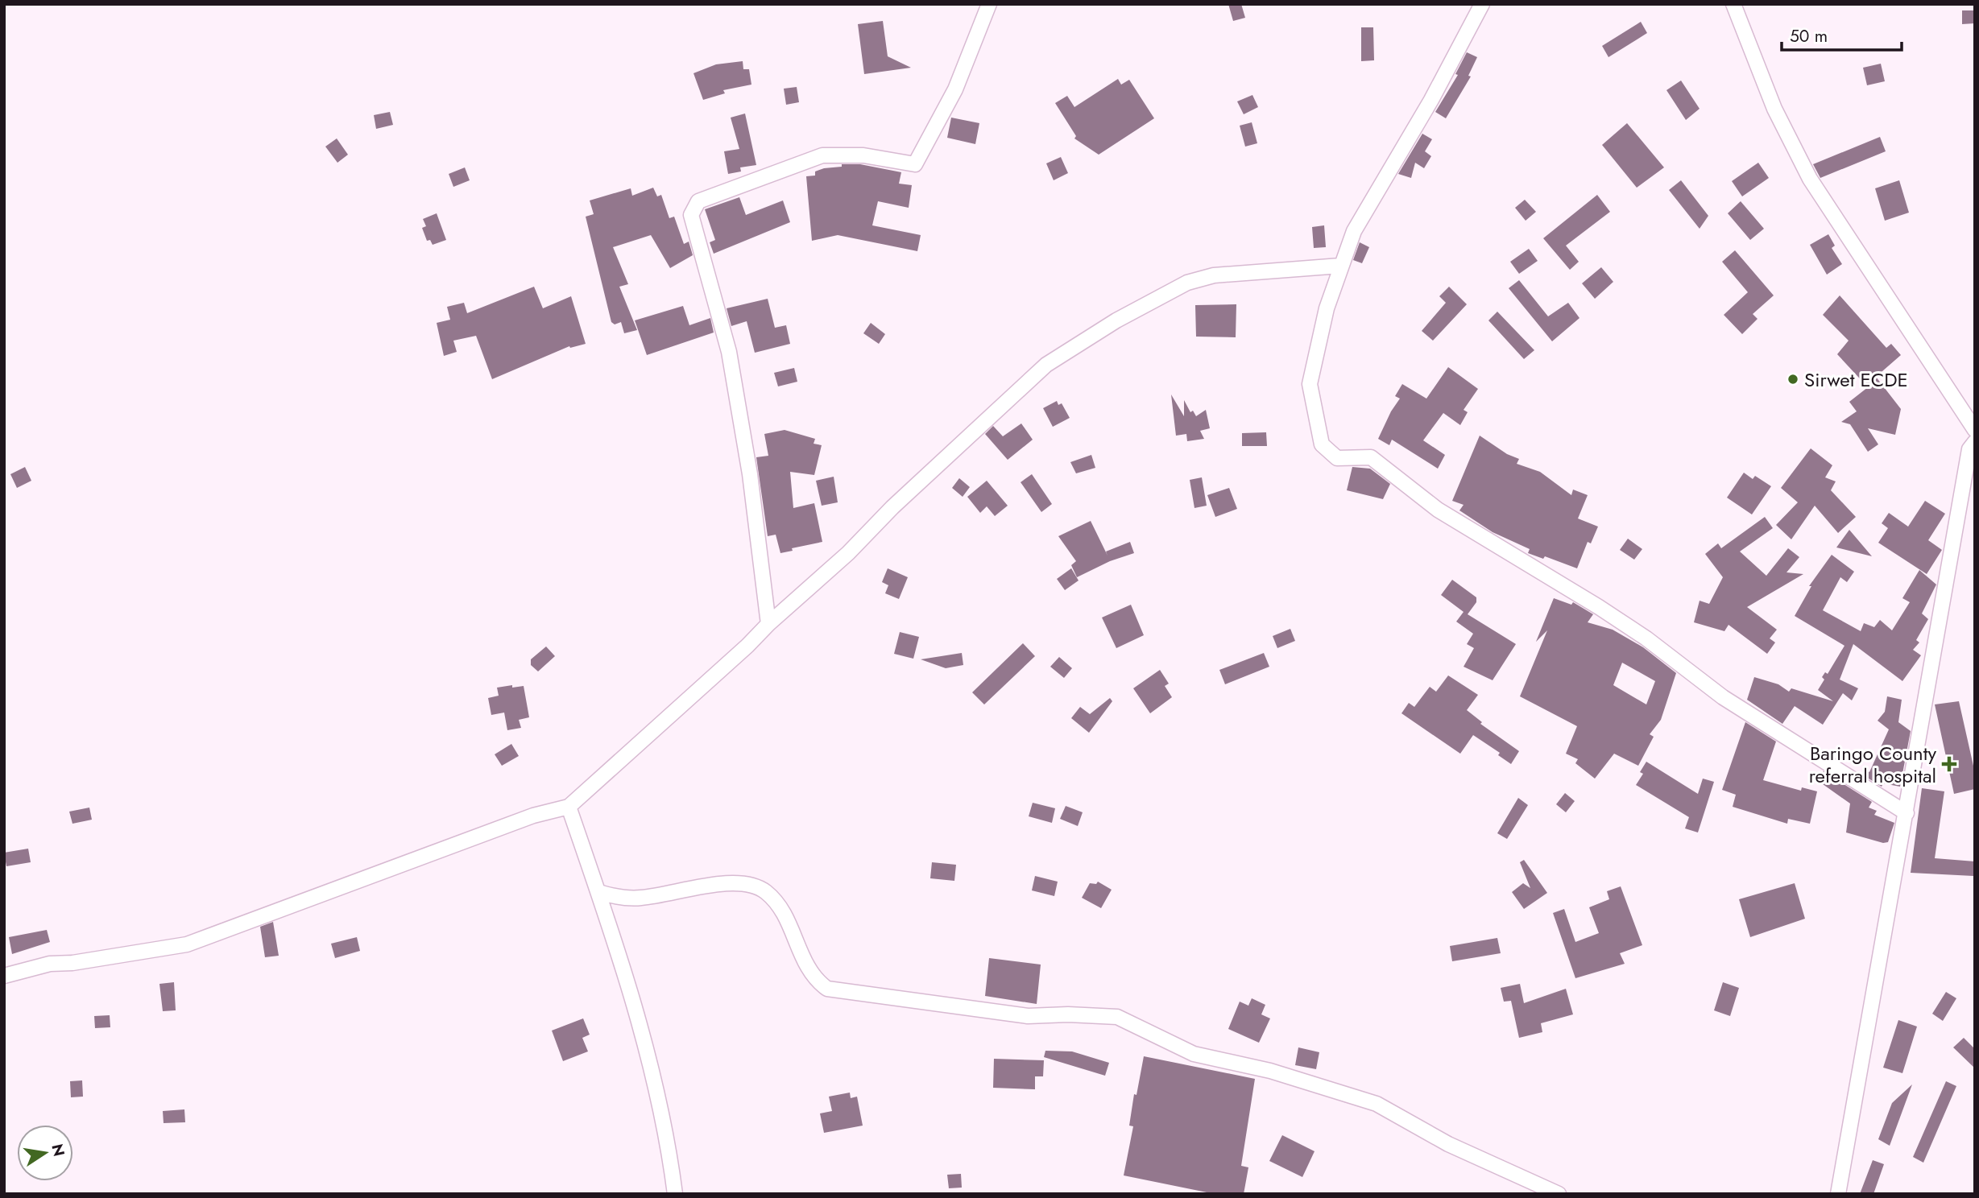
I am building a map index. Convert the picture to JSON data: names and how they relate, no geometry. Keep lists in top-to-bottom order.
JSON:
{
  "places": {
    "other": ["Sirwet ECDE"],
    "health": ["Baringo County referral hospital"]
  },
  "scale_bar": "50 m",
  "north": "right"
}
